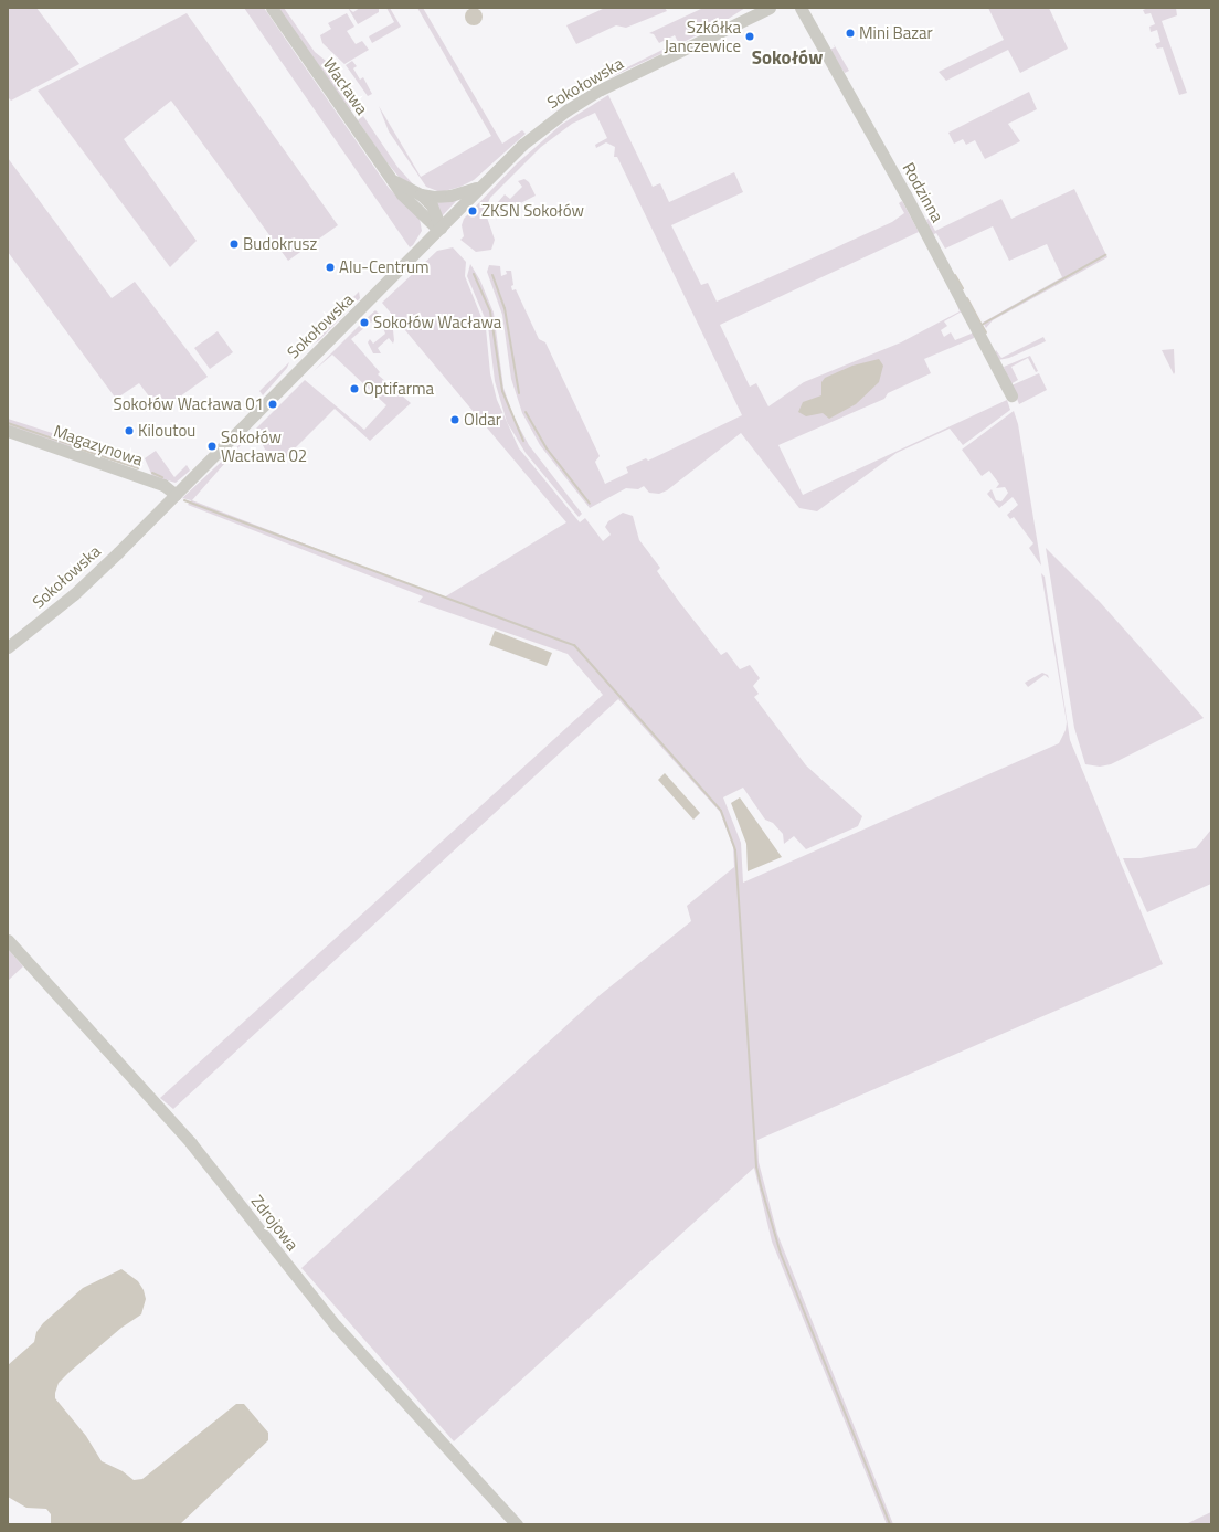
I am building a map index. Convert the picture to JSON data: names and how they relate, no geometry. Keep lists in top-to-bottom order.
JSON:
{
  "streets": {
    "street": [
      "Sokołowska",
      "Wacława",
      "Rodzinna",
      "Magazynowa",
      "Zdrojowa"
    ]
  },
  "crossings": [
    ["Sokołowska", "Wacława"],
    ["Sokołowska", "Magazynowa"]
  ],
  "districts": ["Sokołów"],
  "places": [
    "Mini Bazar",
    "Szkółka Janczewice",
    "ZKSN Sokołów",
    "Budokrusz",
    "Alu-Centrum",
    "Sokołów Wacława",
    "Optifarma",
    "Sokołów Wacława 01",
    "Oldar",
    "Kiloutou",
    "Sokołów Wacława 02"
  ]
}
